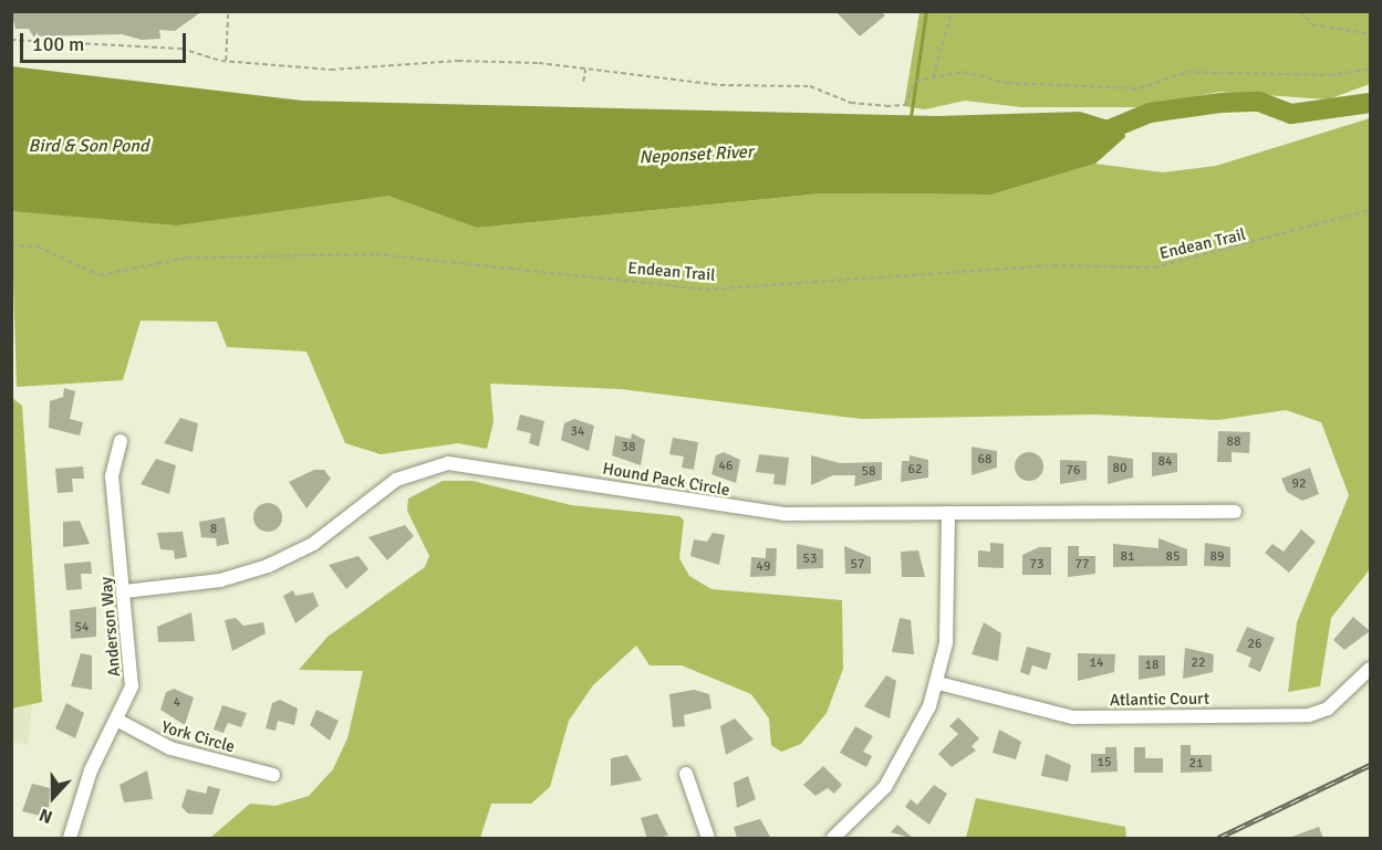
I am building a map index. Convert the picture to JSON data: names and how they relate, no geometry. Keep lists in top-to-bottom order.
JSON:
{
  "streets": {
    "street": [
      "Hound Pack Circle",
      "Anderson Way",
      "Atlantic Court",
      "York Circle"
    ],
    "path": ["Endean Trail"]
  },
  "crossings": [
    ["Hound Pack Circle", "Anderson Way"],
    ["Anderson Way", "York Circle"]
  ],
  "water": ["Bird & Son Pond", "Neponset River"],
  "house_numbers": [
    "34",
    "88",
    "38",
    "68",
    "84",
    "46",
    "80",
    "62",
    "76",
    "58",
    "92",
    "8",
    "81",
    "85",
    "89",
    "53",
    "57",
    "73",
    "77",
    "49",
    "54",
    "26",
    "14",
    "22",
    "18",
    "4",
    "15",
    "21"
  ],
  "scale_bar": "100 m",
  "north": "bottom"
}
